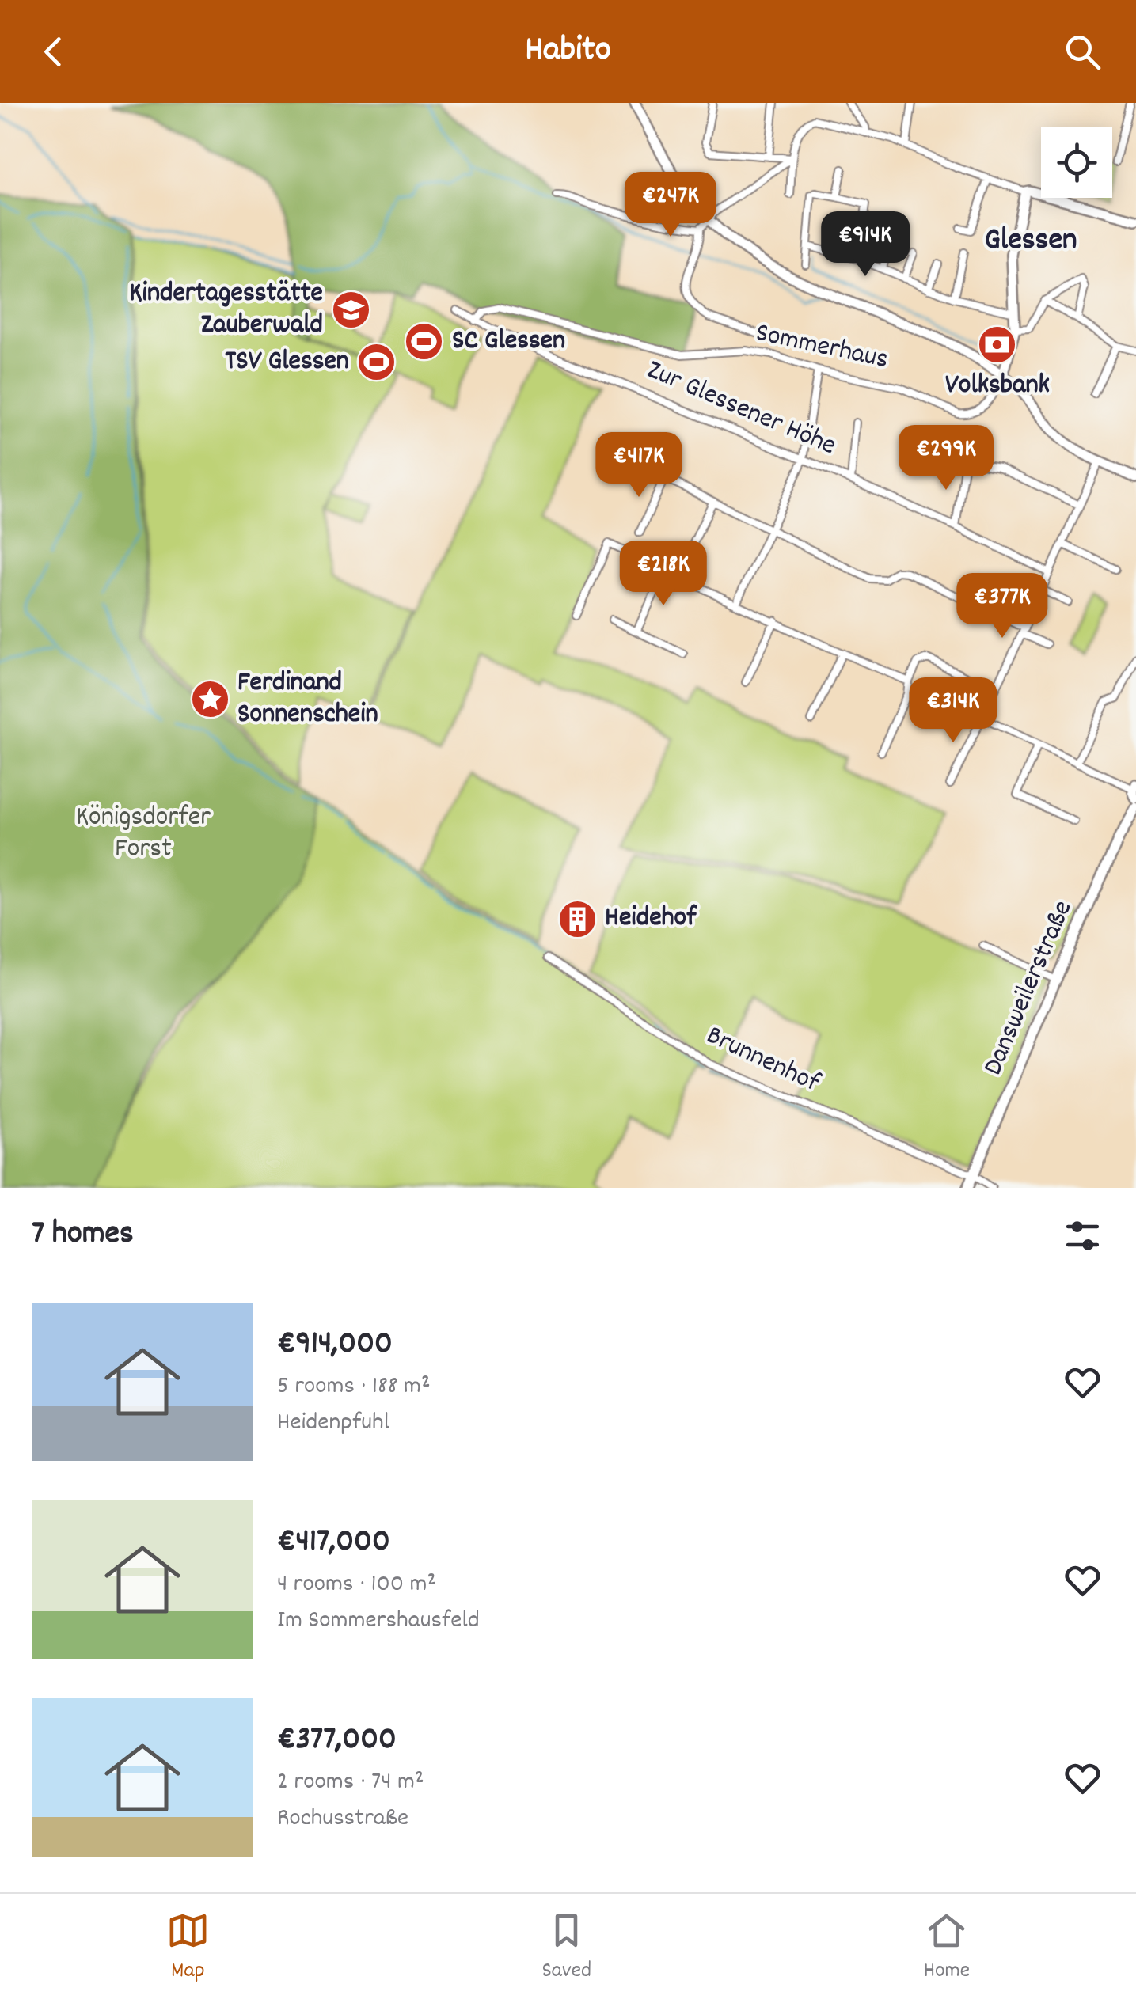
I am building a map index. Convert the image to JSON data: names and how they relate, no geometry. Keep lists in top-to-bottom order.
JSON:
{
  "streets": {
    "main road": ["Dansweilerstraße"],
    "street": ["Sommerhaus", "Zur Glessener Höhe", "Brunnenhof"]
  },
  "crossings": [
    ["Sommerhaus", "Zur Glessener Höhe"],
    ["Dansweilerstraße", "Brunnenhof"]
  ],
  "districts": ["Glessen"],
  "parks": ["Königsdorfer Forst"],
  "places": {
    "school or university": ["Kindertagesstätte Zauberwald"],
    "sports": ["SC Glessen", "TSV Glessen"],
    "bank": ["Volksbank"],
    "place": ["Ferdinand Sonnenschein"],
    "building": ["Heidehof"]
  },
  "page": {
    "header": "Habito",
    "price": [
      "€247K",
      "€914K",
      "€299K",
      "€417K",
      "€218K",
      "€377K",
      "€314K"
    ],
    "heading": "7 homes",
    "list": [
      {
        "name": "€914,000",
        "note": "5 rooms · 188 m² · Heidenpfuhl"
      },
      {
        "name": "€417,000",
        "note": "4 rooms · 100 m² · Im Sommershausfeld"
      },
      {
        "name": "€377,000",
        "note": "2 rooms · 74 m² · Rochusstraße"
      }
    ],
    "tabs": ["Map", "Saved", "Home"]
  }
}
